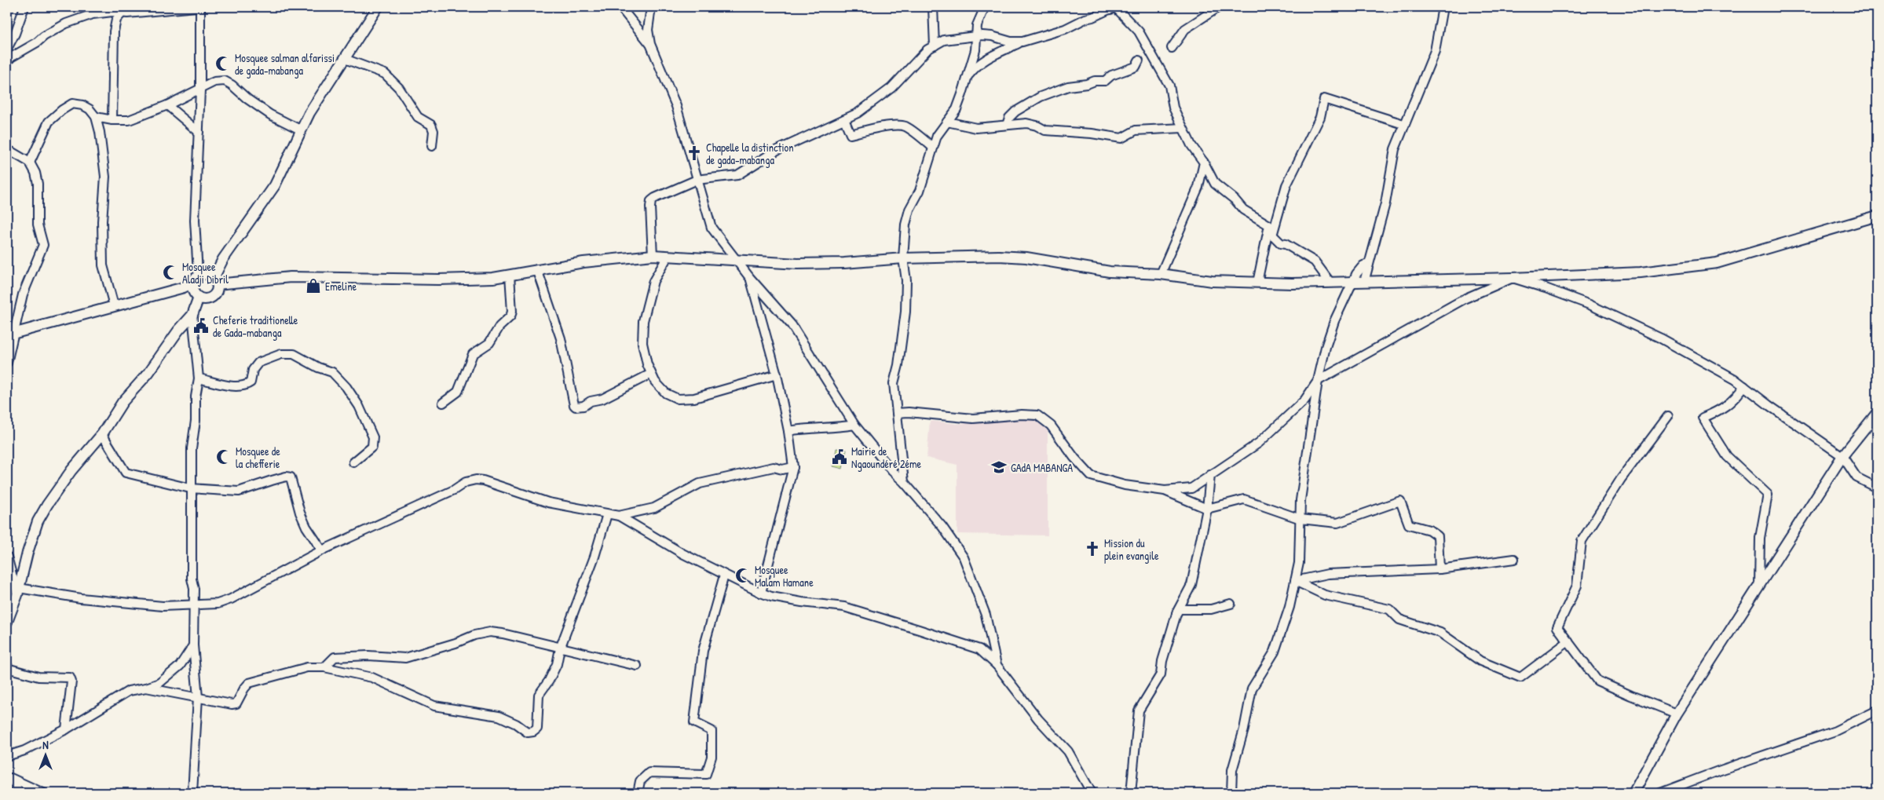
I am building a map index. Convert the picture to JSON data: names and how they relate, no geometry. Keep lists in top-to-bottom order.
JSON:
{
  "places": {
    "mosque": [
      "Mosquee salman alfarissi de gada-mabanga",
      "Mosquee Aladji Dibril",
      "Mosquee de la chefferie",
      "Mosquee Malam Hamane"
    ],
    "church": ["Chapelle la distinction de gada-mabanga", "Mission du plein evangile"],
    "shop": ["Emeline"],
    "public building": ["Cheferie traditionelle de Gada-mabanga", "Mairie de Ngaoundéré 2éme"],
    "school or university": ["GAdA MABANGA"]
  },
  "north": "top"
}
